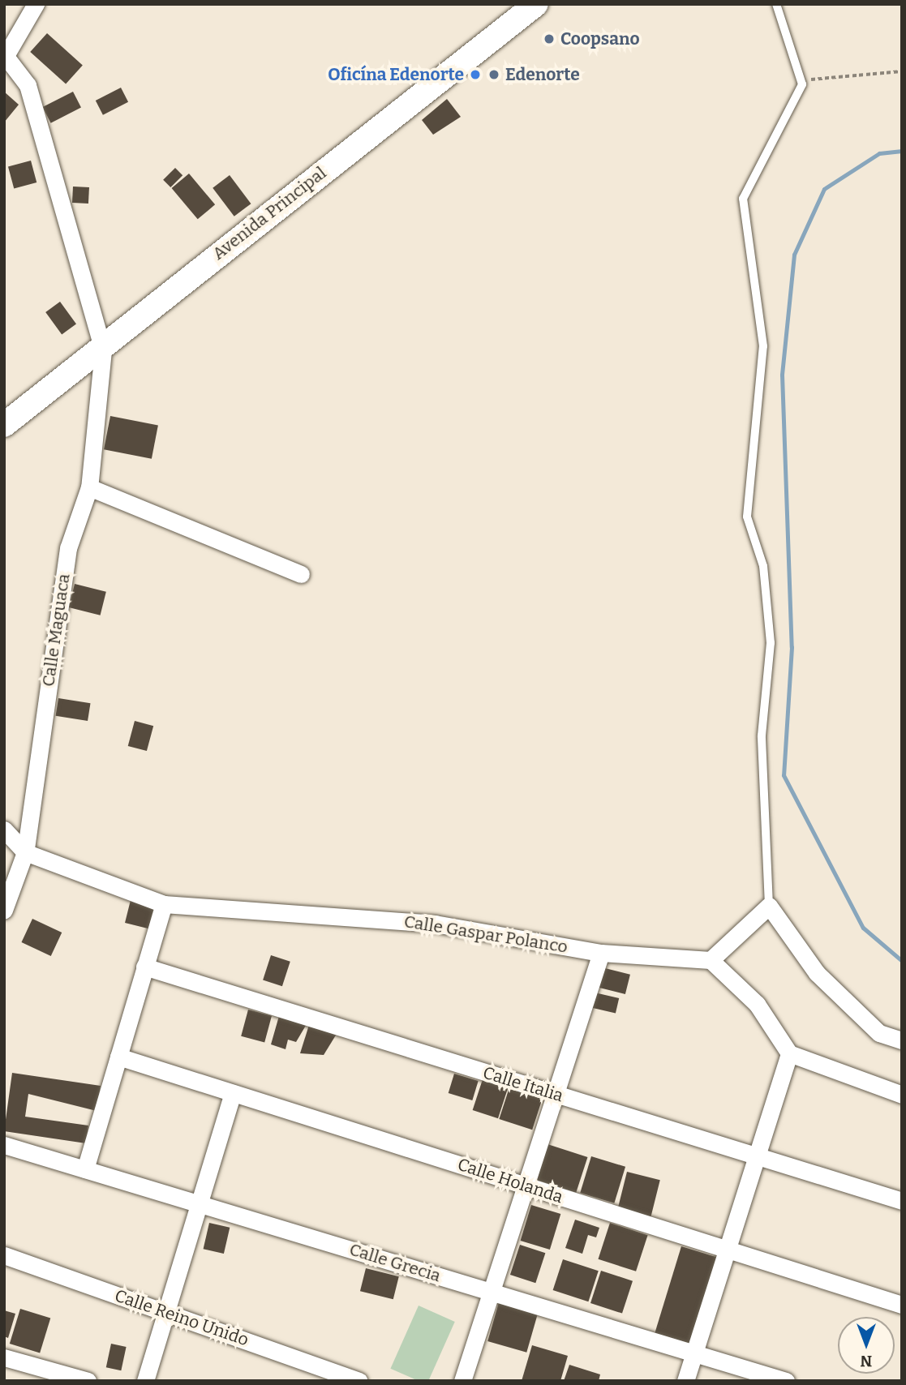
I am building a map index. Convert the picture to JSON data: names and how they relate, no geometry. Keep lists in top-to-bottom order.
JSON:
{
  "streets": {
    "main road": ["Avenida Principal"],
    "street": [
      "Calle Maguaca",
      "Calle Gaspar Polanco",
      "Calle Italia",
      "Calle Holanda",
      "Calle Grecia",
      "Calle Reino Unido"
    ]
  },
  "crossings": [
    ["Avenida Principal", "Calle Maguaca"],
    ["Calle Maguaca", "Calle Gaspar Polanco"]
  ],
  "places": ["Coopsano", "Oficína Edenorte", "Edenorte"],
  "north": "bottom"
}
